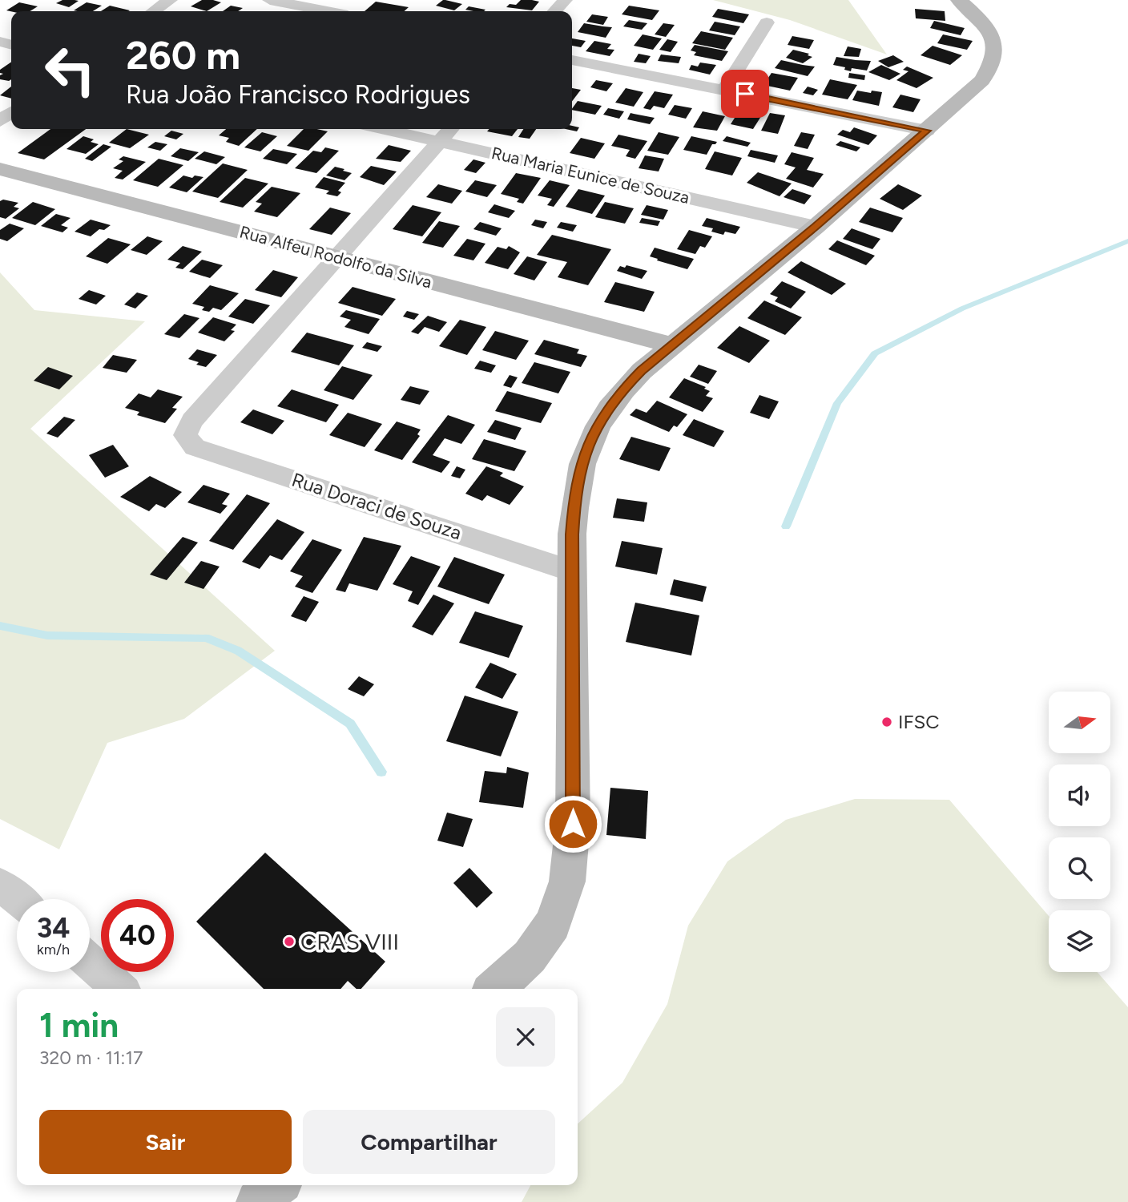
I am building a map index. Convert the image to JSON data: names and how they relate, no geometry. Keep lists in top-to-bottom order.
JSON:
{
  "streets": {
    "street": ["Rua Maria Eunice de Souza", "Rua Alfeu Rodolfo da Silva", "Rua Doraci de Souza"]
  },
  "crossings": [
    ["Rua Alfeu Rodolfo da Silva", "Rua Doraci de Souza"]
  ],
  "places": ["IFSC", "CRAS VIII"],
  "north": "right",
  "page": {
    "turn": ["260 m", "Rua João Francisco Rodrigues"],
    "speed": "34 km/h",
    "limit": "40",
    "heading": ["1 min", "320 m · 11:17"],
    "buttons": ["Sair", "Compartilhar"]
  }
}
